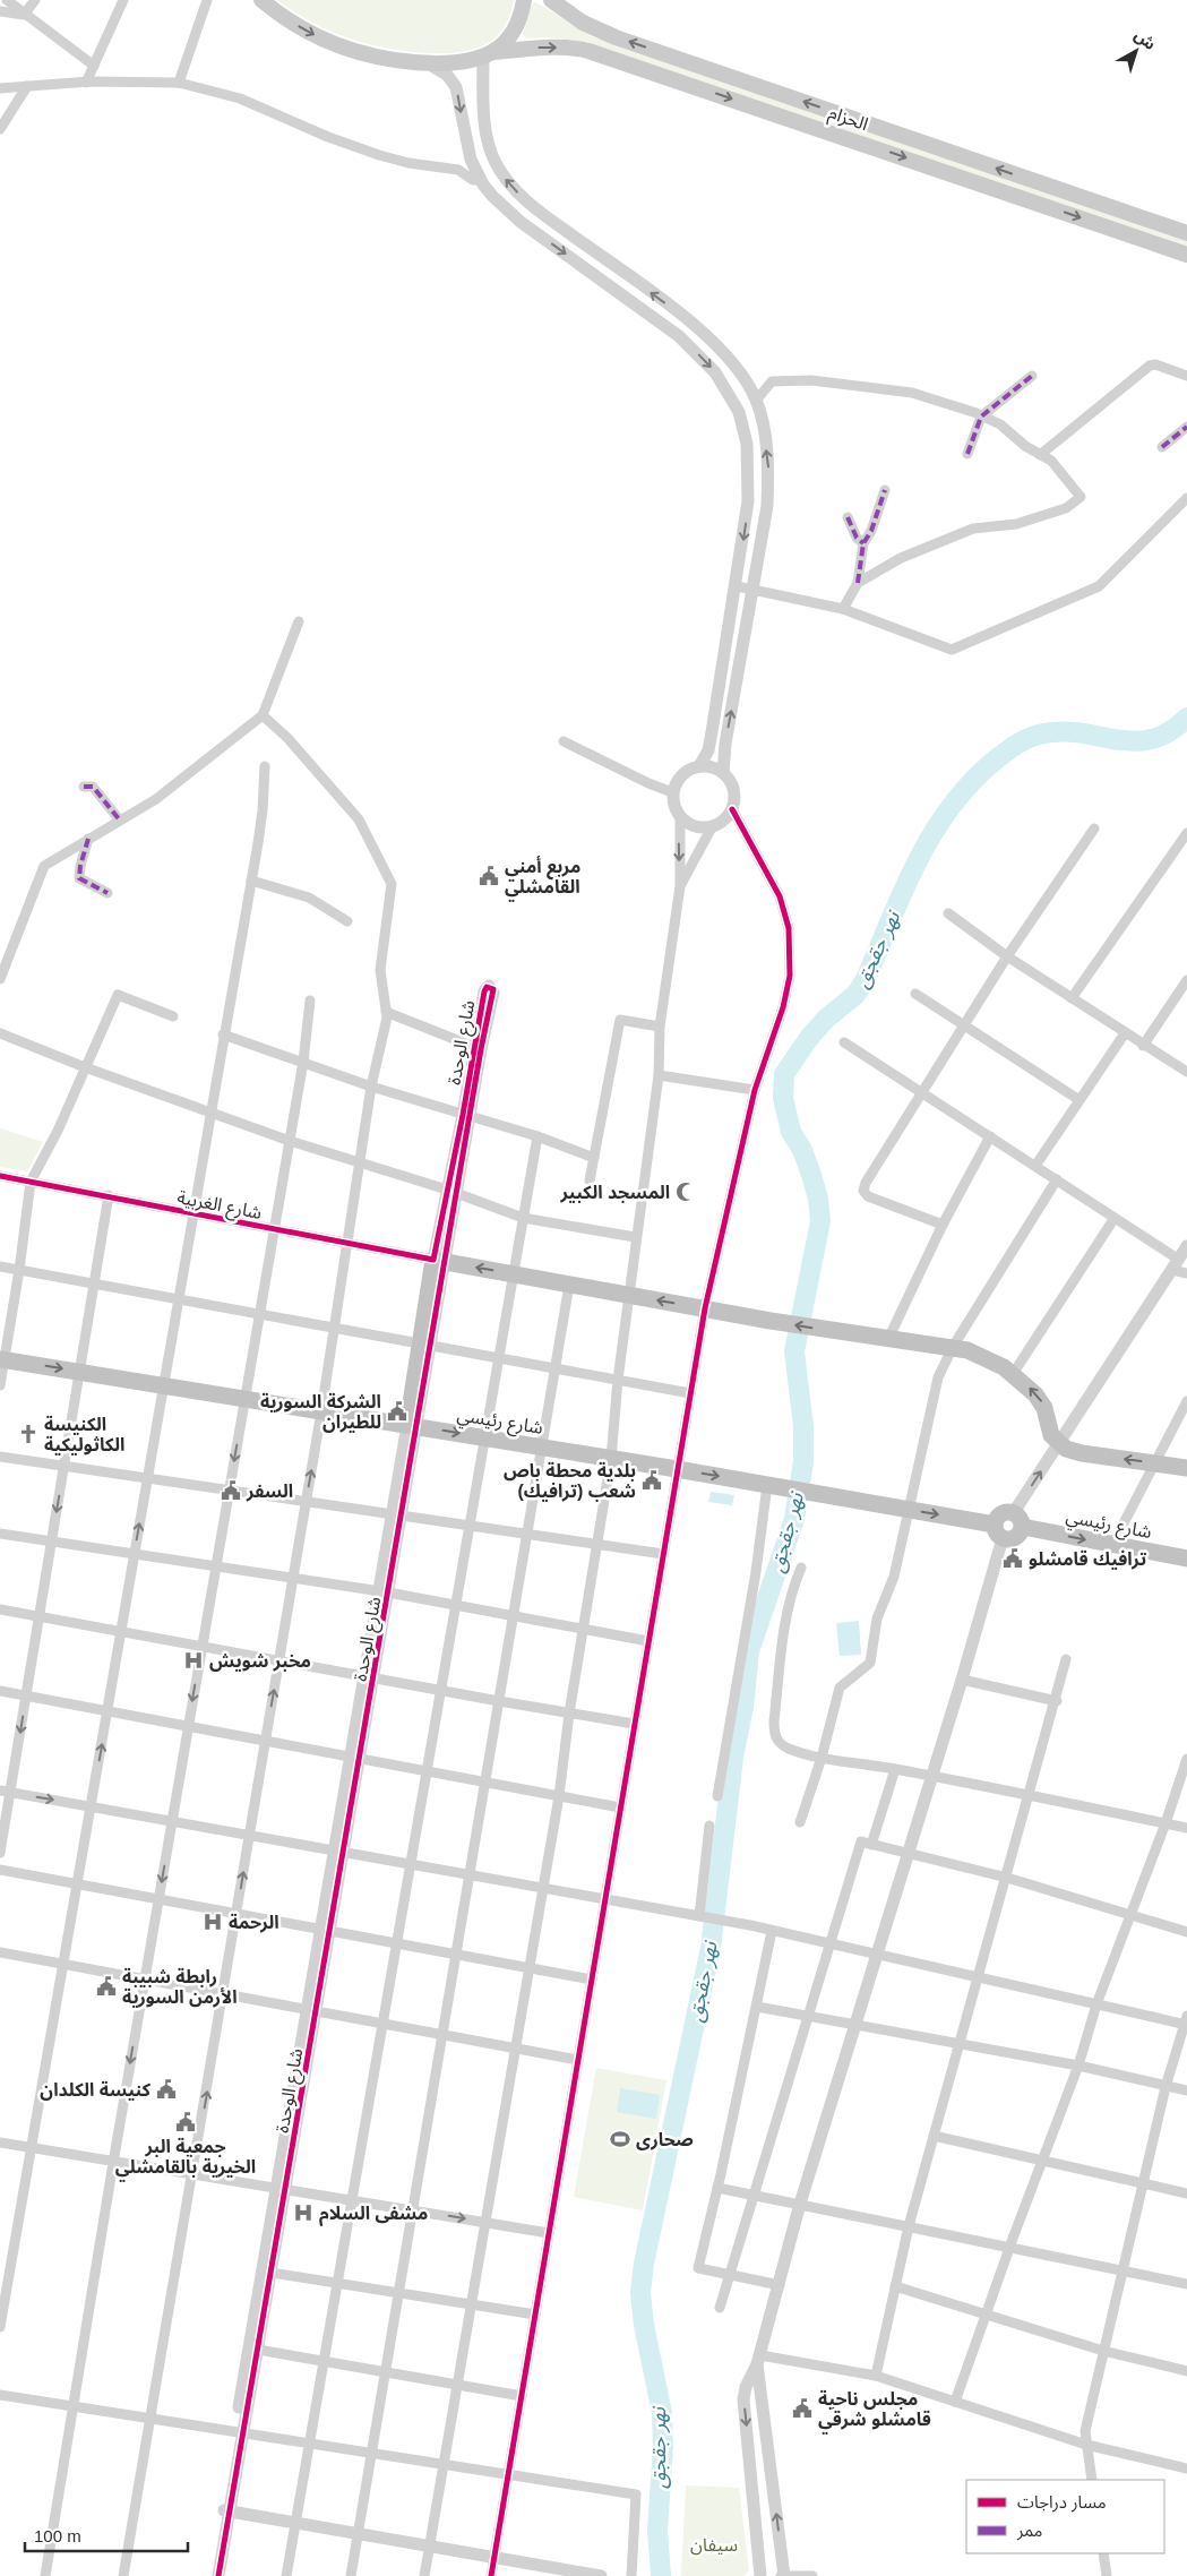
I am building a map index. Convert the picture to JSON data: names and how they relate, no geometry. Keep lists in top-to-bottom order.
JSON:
{
  "streets": {
    "highway": ["شارع الوحدة", "شارع الغربية", "شارع رئيسي"],
    "main road": ["الحزام"]
  },
  "crossings": [
    ["شارع الوحدة", "شارع الغربية"],
    ["شارع الوحدة", "شارع رئيسي"]
  ],
  "one_way": ["شارع رئيسي"],
  "water": ["نهر جقجق"],
  "parks": ["سيفان"],
  "places": {
    "public building": [
      "مربع أمني القامشلي",
      "الشركة السورية للطيران",
      "بلدية محطة باص شعب (ترافيك)",
      "السفر",
      "ترافيك قامشلو",
      "رابطة شبيبة اﻷرمن السورية",
      "كنيسة الكلدان",
      "جمعية البر الخيرية بالقامشلي",
      "مجلس ناحية قامشلو شرقي"
    ],
    "mosque": ["المسجد الكبير"],
    "church": ["الكنيسة الكاثوليكية"],
    "hospital": ["مخبر شويش", "الرحمة", "مشفى السلام"],
    "sports": ["صحارى"]
  },
  "legend": ["مسار دراجات", "ممر"],
  "scale_bar": "100 m",
  "north": "top right"
}
